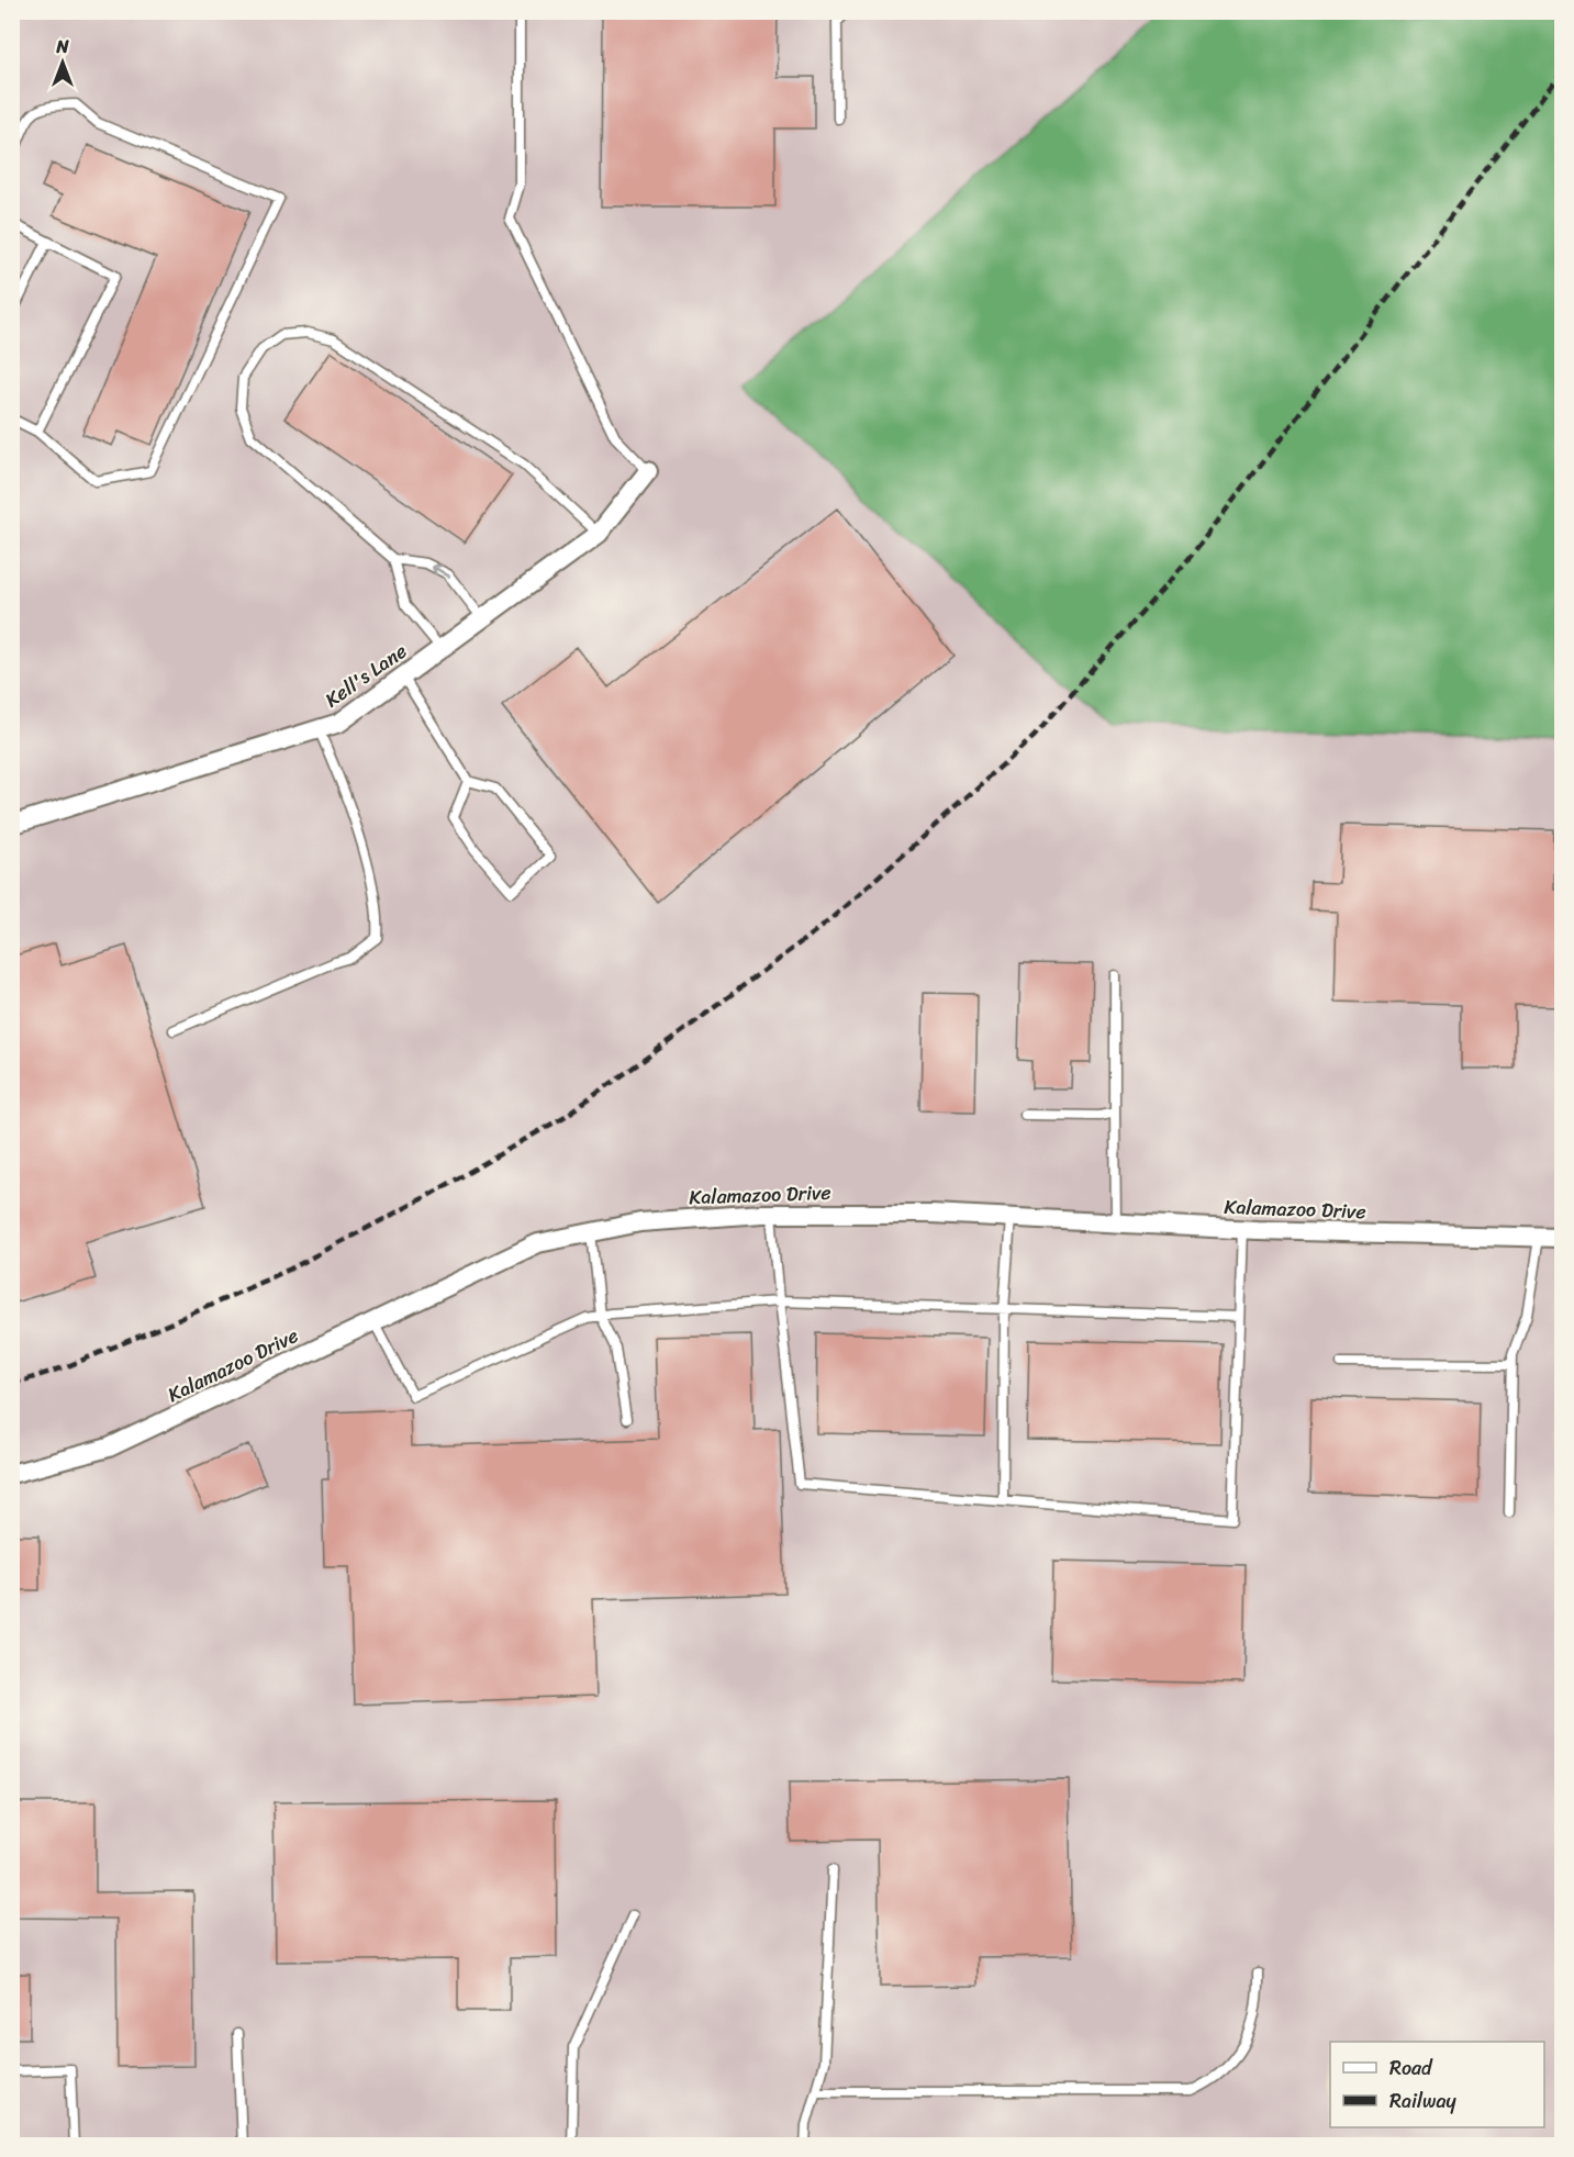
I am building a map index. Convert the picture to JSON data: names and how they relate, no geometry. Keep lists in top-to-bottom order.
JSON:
{
  "streets": {
    "street": ["Kell's Lane", "Kalamazoo Drive"]
  },
  "legend": ["Road", "Railway"],
  "north": "top"
}
